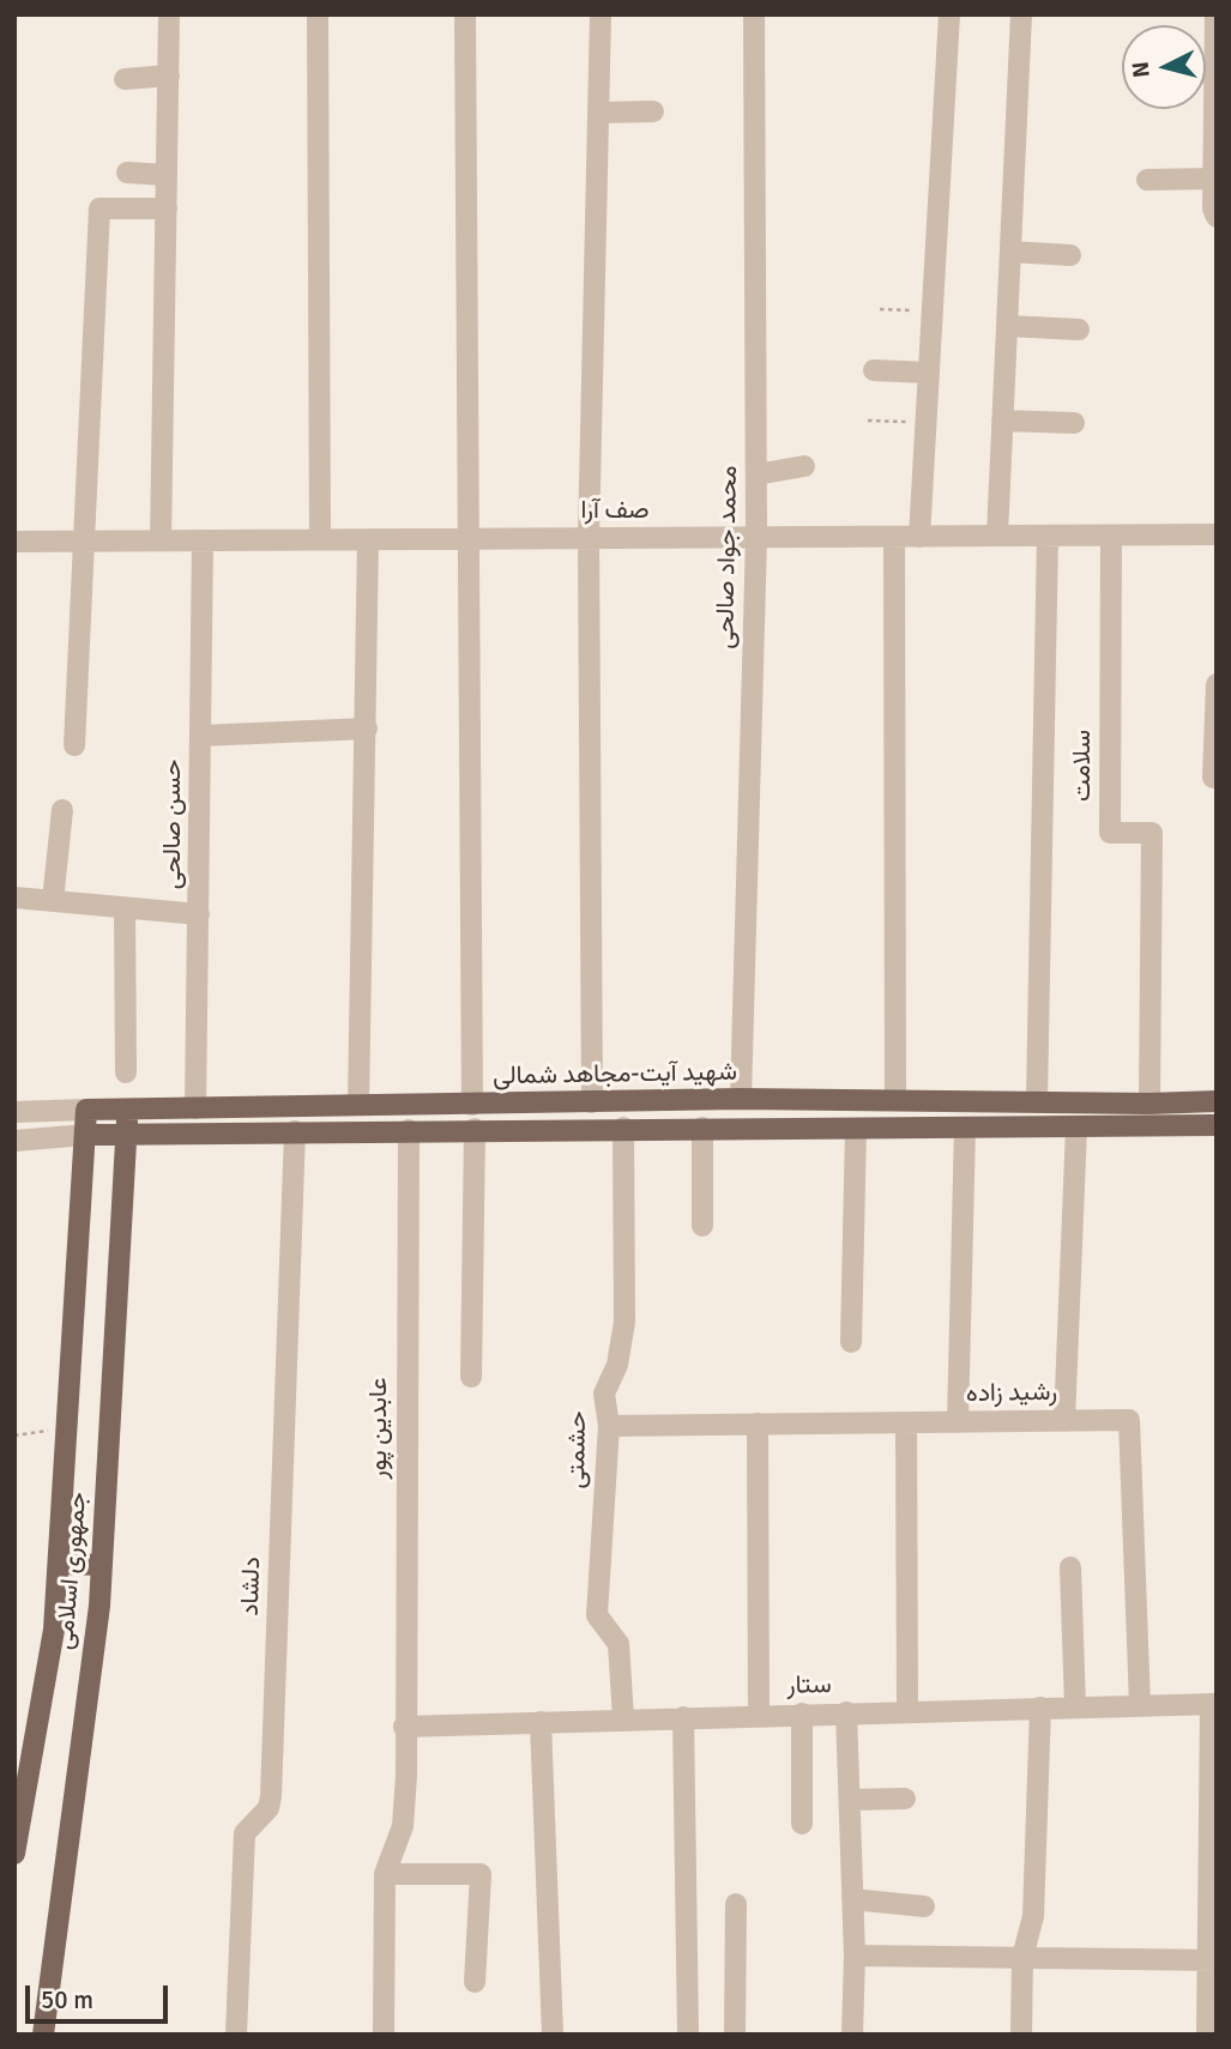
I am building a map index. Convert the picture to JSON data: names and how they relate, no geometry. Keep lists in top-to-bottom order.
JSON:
{
  "streets": {
    "main road": ["شهید آیت-مجاهد شمالی", "جمهوری اسلامی"],
    "street": [
      "صف آرا",
      "محمد جواد صالحی",
      "سلامت",
      "حسن صالحی",
      "رشید زاده",
      "عابدین پور",
      "حشمتی",
      "دلشاد",
      "ستار"
    ]
  },
  "crossings": [
    ["صف آرا", "محمد جواد صالحی"],
    ["صف آرا", "سلامت"],
    ["صف آرا", "حسن صالحی"],
    ["محمد جواد صالحی", "شهید آیت-مجاهد شمالی"],
    ["سلامت", "شهید آیت-مجاهد شمالی"],
    ["حسن صالحی", "شهید آیت-مجاهد شمالی"],
    ["شهید آیت-مجاهد شمالی", "عابدین پور"],
    ["شهید آیت-مجاهد شمالی", "حشمتی"],
    ["شهید آیت-مجاهد شمالی", "جمهوری اسلامی"],
    ["شهید آیت-مجاهد شمالی", "دلشاد"],
    ["رشید زاده", "حشمتی"],
    ["رشید زاده", "ستار"],
    ["عابدین پور", "ستار"],
    ["حشمتی", "ستار"]
  ],
  "scale_bar": "50 m",
  "north": "left"
}
